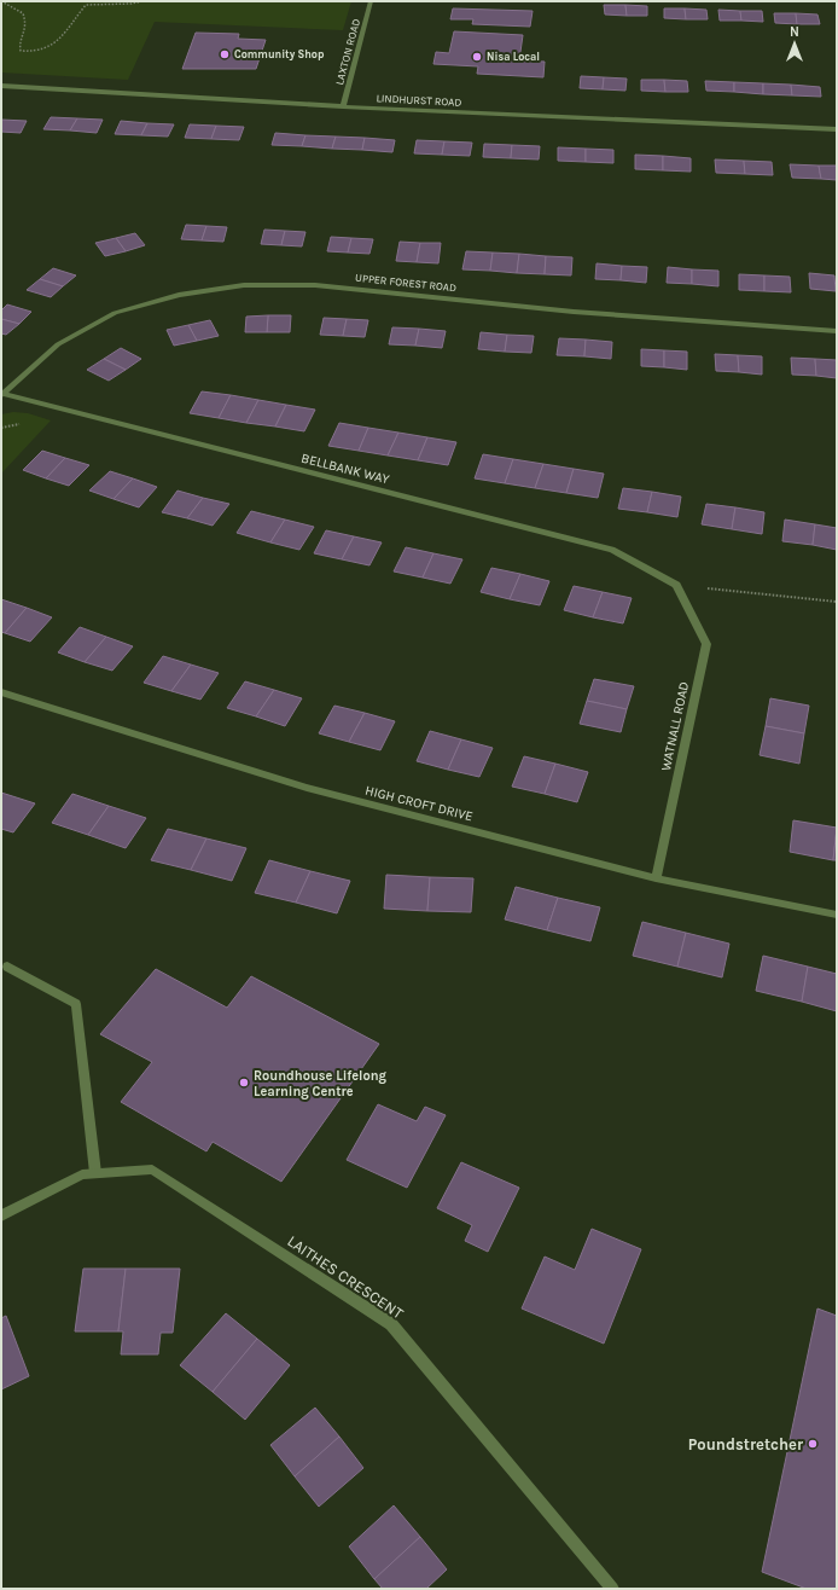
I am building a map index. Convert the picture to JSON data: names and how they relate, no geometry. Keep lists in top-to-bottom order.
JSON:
{
  "streets": {
    "street": [
      "LAXTON ROAD",
      "LINDHURST ROAD",
      "UPPER FOREST ROAD",
      "BELLBANK WAY",
      "WATNALL ROAD",
      "HIGH CROFT DRIVE",
      "LAITHES CRESCENT"
    ]
  },
  "crossings": [
    ["LAXTON ROAD", "LINDHURST ROAD"],
    ["UPPER FOREST ROAD", "BELLBANK WAY"],
    ["BELLBANK WAY", "WATNALL ROAD"],
    ["WATNALL ROAD", "HIGH CROFT DRIVE"]
  ],
  "places": [
    "Community Shop",
    "Nisa Local",
    "Roundhouse Lifelong Learning Centre",
    "Poundstretcher"
  ],
  "north": "top"
}
